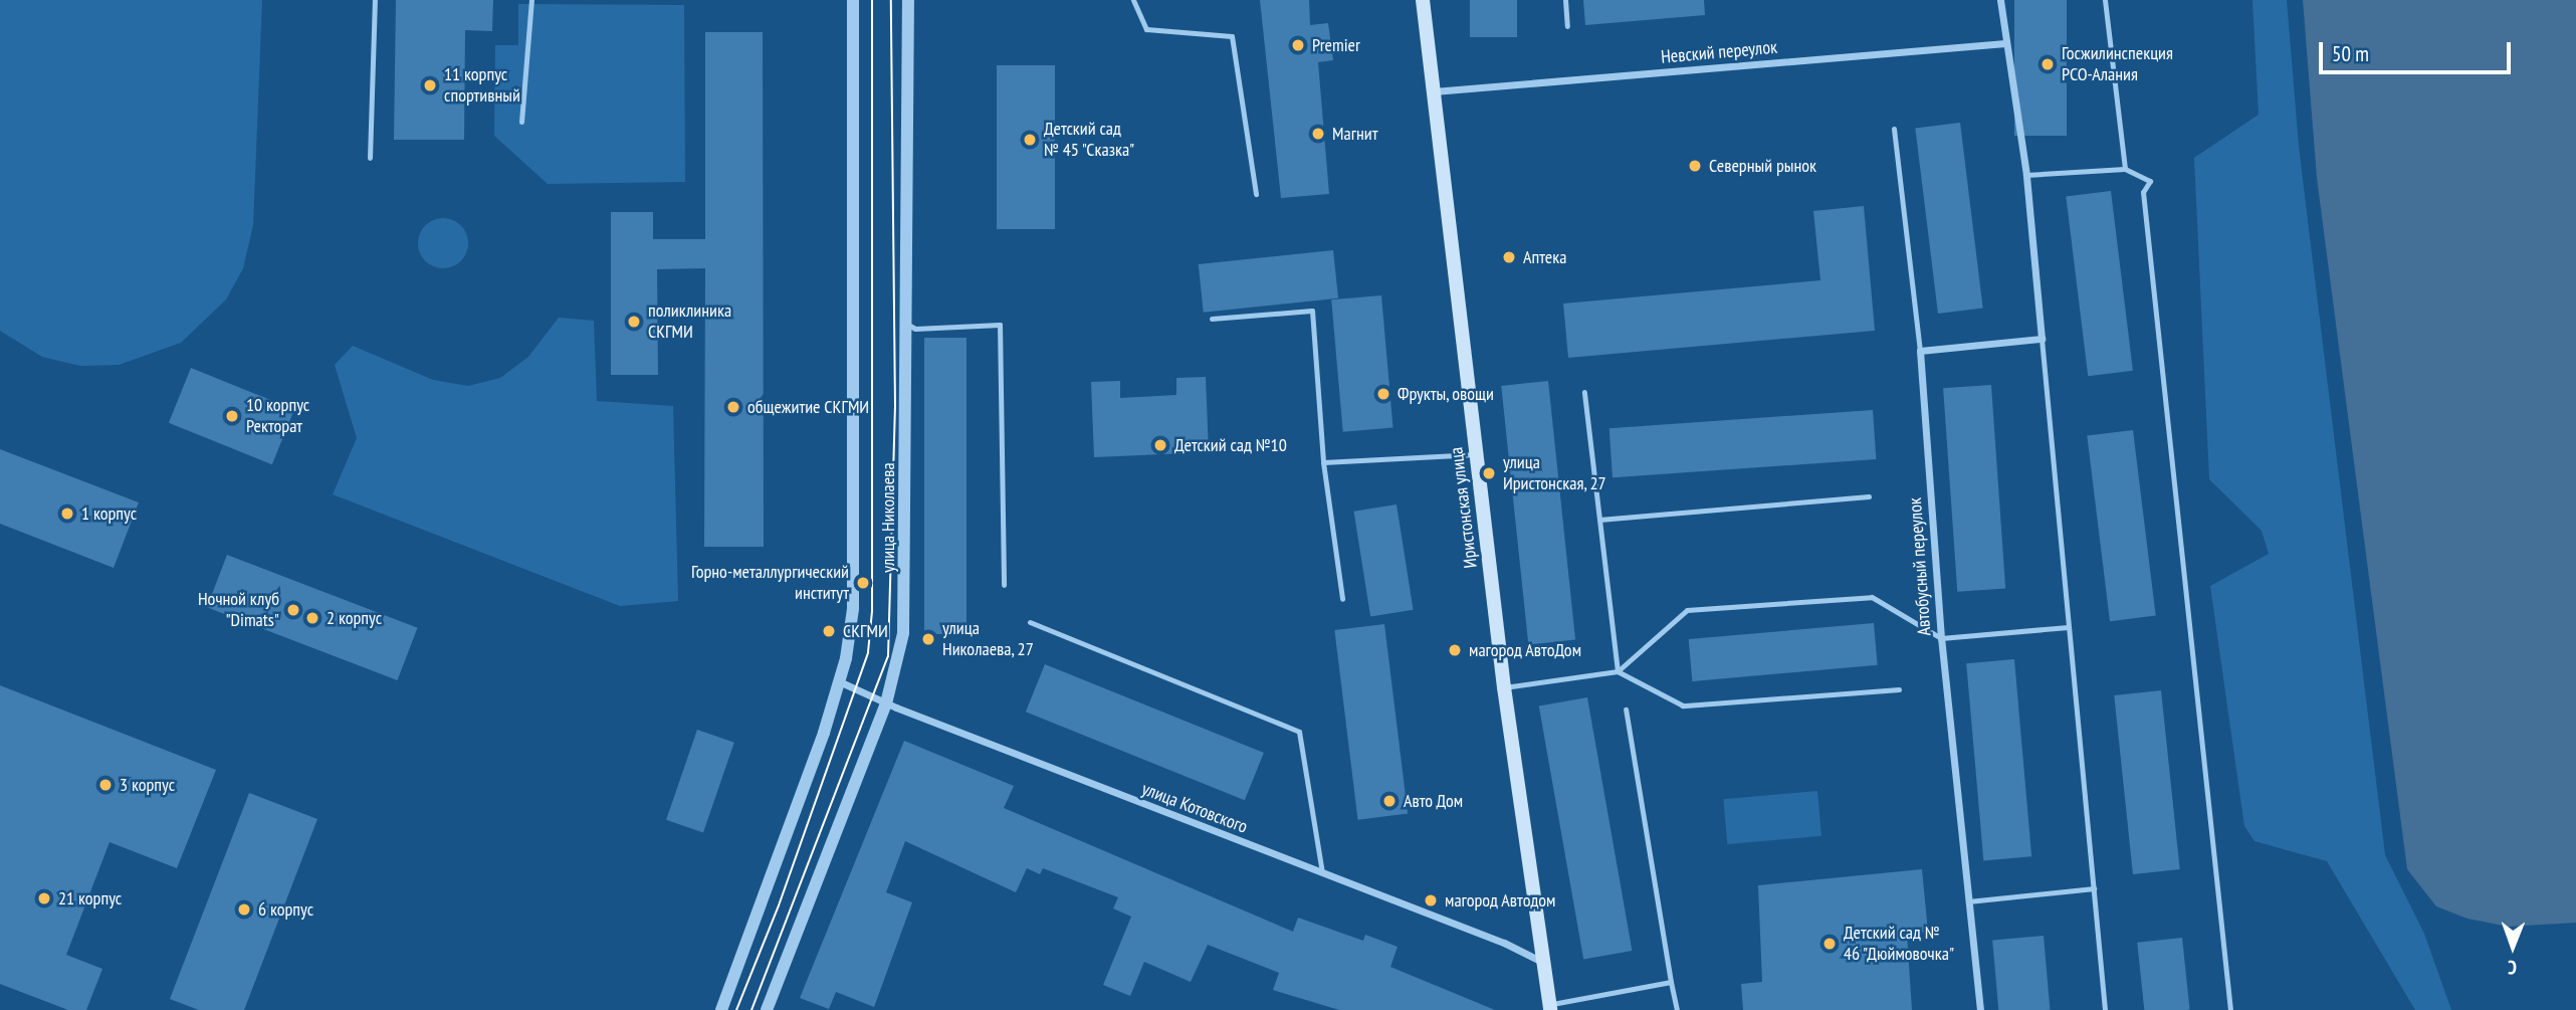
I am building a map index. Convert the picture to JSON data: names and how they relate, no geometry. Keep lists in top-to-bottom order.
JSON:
{
  "streets": {
    "main road": ["Иристонская улица"],
    "street": [
      "Невский переулок",
      "улица Николаева",
      "Автобусный переулок",
      "улица Котовского"
    ]
  },
  "crossings": [
    ["Невский переулок", "Иристонская улица"],
    ["Иристонская улица", "улица Котовского"],
    ["улица Николаева", "улица Котовского"]
  ],
  "places": [
    "Premier",
    "Госжилинспекция РСО-Алания",
    "11 корпус спортивный",
    "Магнит",
    "Детский сад № 45 \"Сказка\"",
    "Северный рынок",
    "Аптека",
    "поликлиника СКГМИ",
    "Фрукты, овощи",
    "общежитие СКГМИ",
    "10 корпус Ректорат",
    "Детский сад №10",
    "улица Иристонская, 27",
    "1 корпус",
    "Горно-металлургический институт",
    "Ночной клуб \"Dimats\"",
    "2 корпус",
    "СКГМИ",
    "улица Николаева, 27",
    "магород АвтоДом",
    "3 корпус",
    "Авто Дом",
    "21 корпус",
    "магород Автодом",
    "6 корпус",
    "Детский сад № 46 \"Дюймовочка\""
  ],
  "scale_bar": "50 m",
  "north": "bottom"
}
